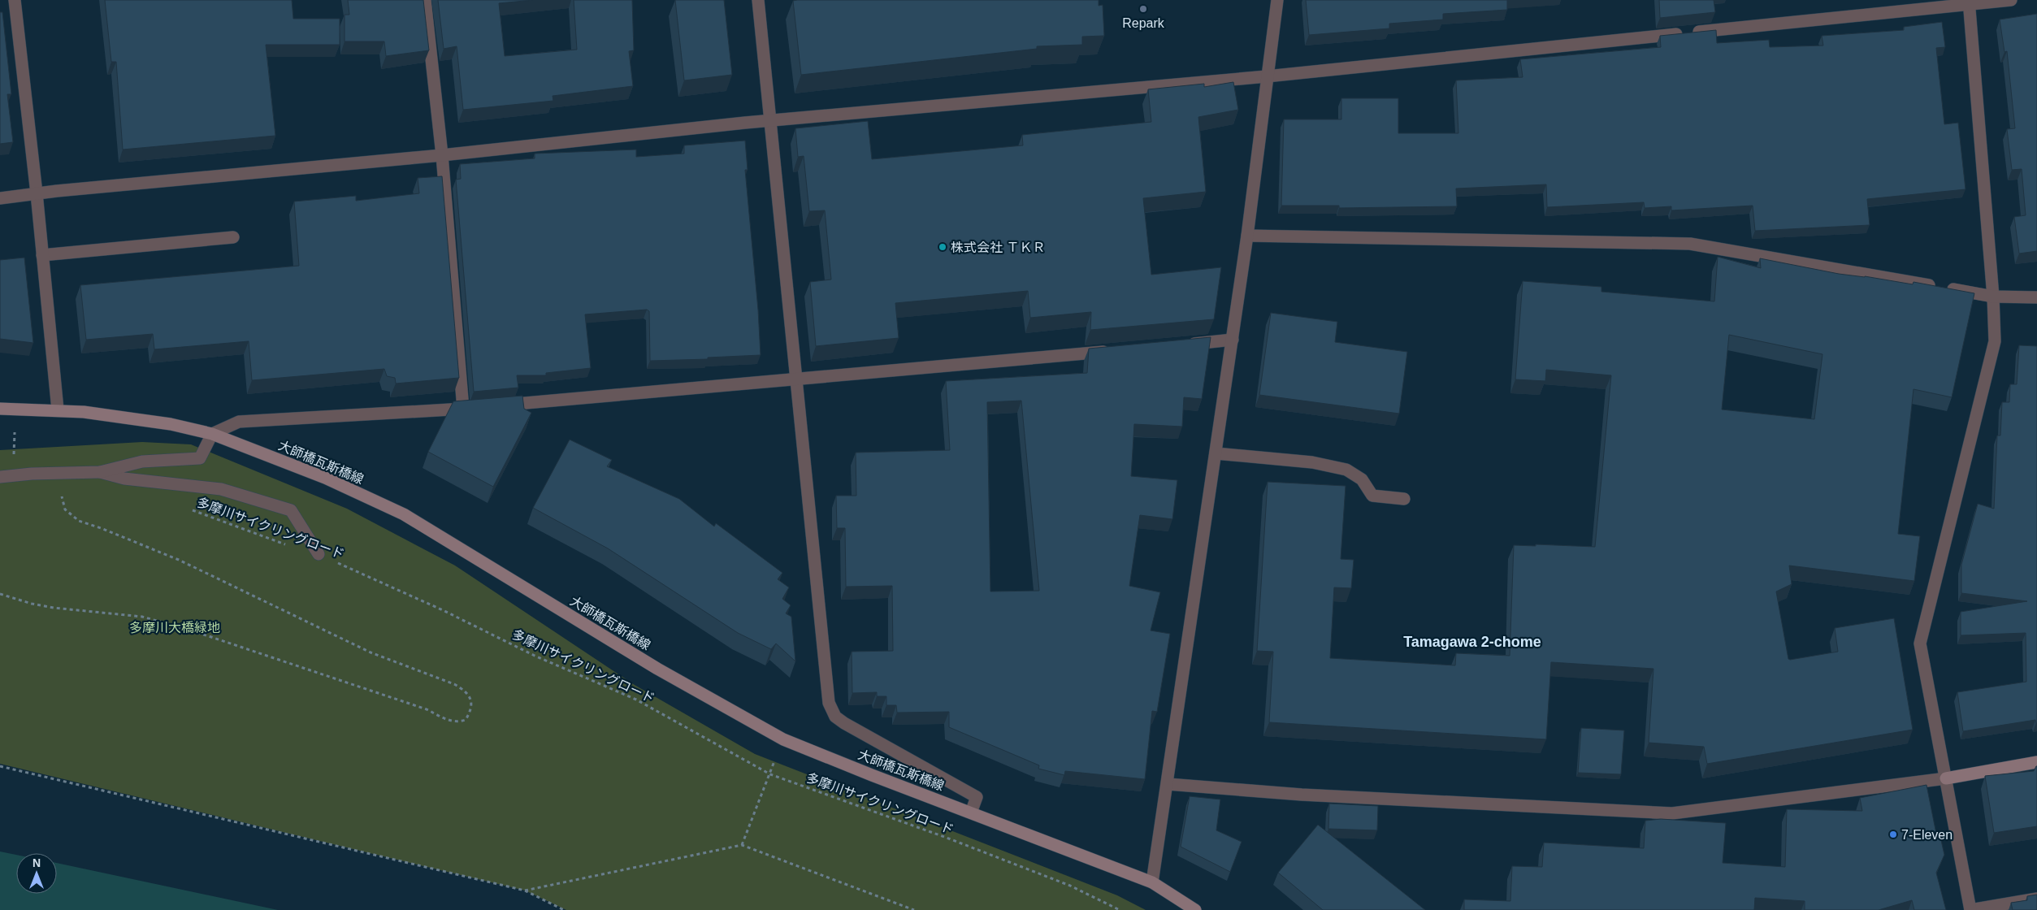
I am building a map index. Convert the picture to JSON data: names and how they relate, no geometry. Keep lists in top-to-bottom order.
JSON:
{
  "streets": {
    "street": ["大師橋瓦斯橋線"],
    "path": ["多摩川サイクリングロード"]
  },
  "districts": ["Tamagawa 2-chome"],
  "parks": ["多摩川大橋緑地"],
  "places": ["Repark", "株式会社 ＴＫＲ", "7-Eleven"],
  "north": "top"
}
